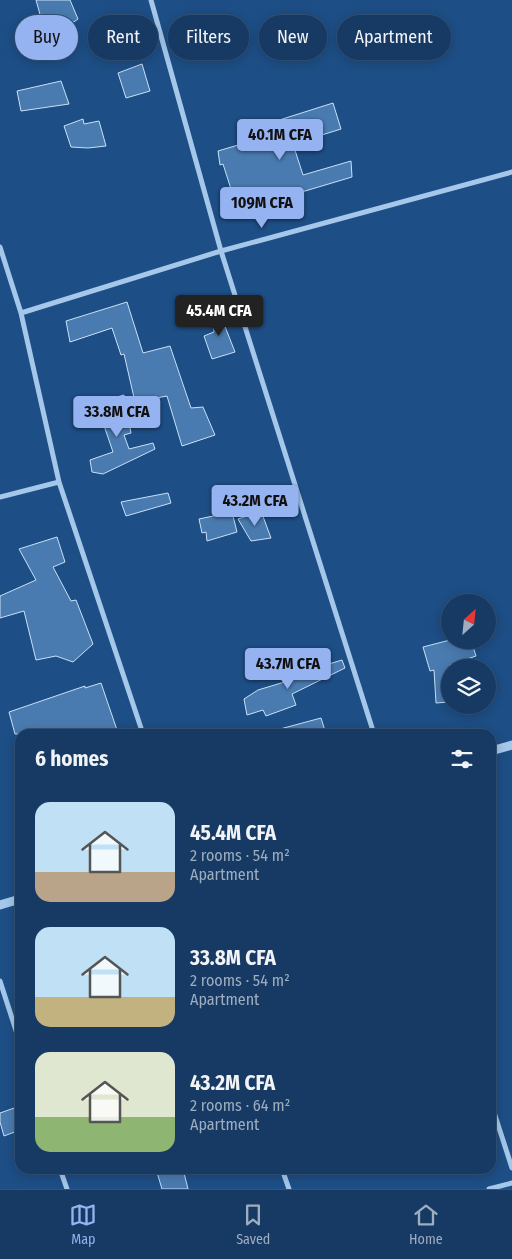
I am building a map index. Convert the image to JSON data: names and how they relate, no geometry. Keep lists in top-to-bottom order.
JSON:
{
  "north": "top right",
  "page": {
    "chip": [
      "Buy",
      "Rent",
      "Filters",
      "New",
      "Apartment"
    ],
    "price": [
      "40.1M CFA",
      "109M CFA",
      "45.4M CFA",
      "33.8M CFA",
      "43.2M CFA",
      "43.7M CFA"
    ],
    "heading": "6 homes",
    "list": [
      {
        "name": "45.4M CFA",
        "note": "2 rooms · 54 m² · Apartment"
      },
      {
        "name": "33.8M CFA",
        "note": "2 rooms · 54 m² · Apartment"
      },
      {
        "name": "43.2M CFA",
        "note": "2 rooms · 64 m² · Apartment"
      }
    ],
    "tabs": ["Map", "Saved", "Home"]
  }
}
